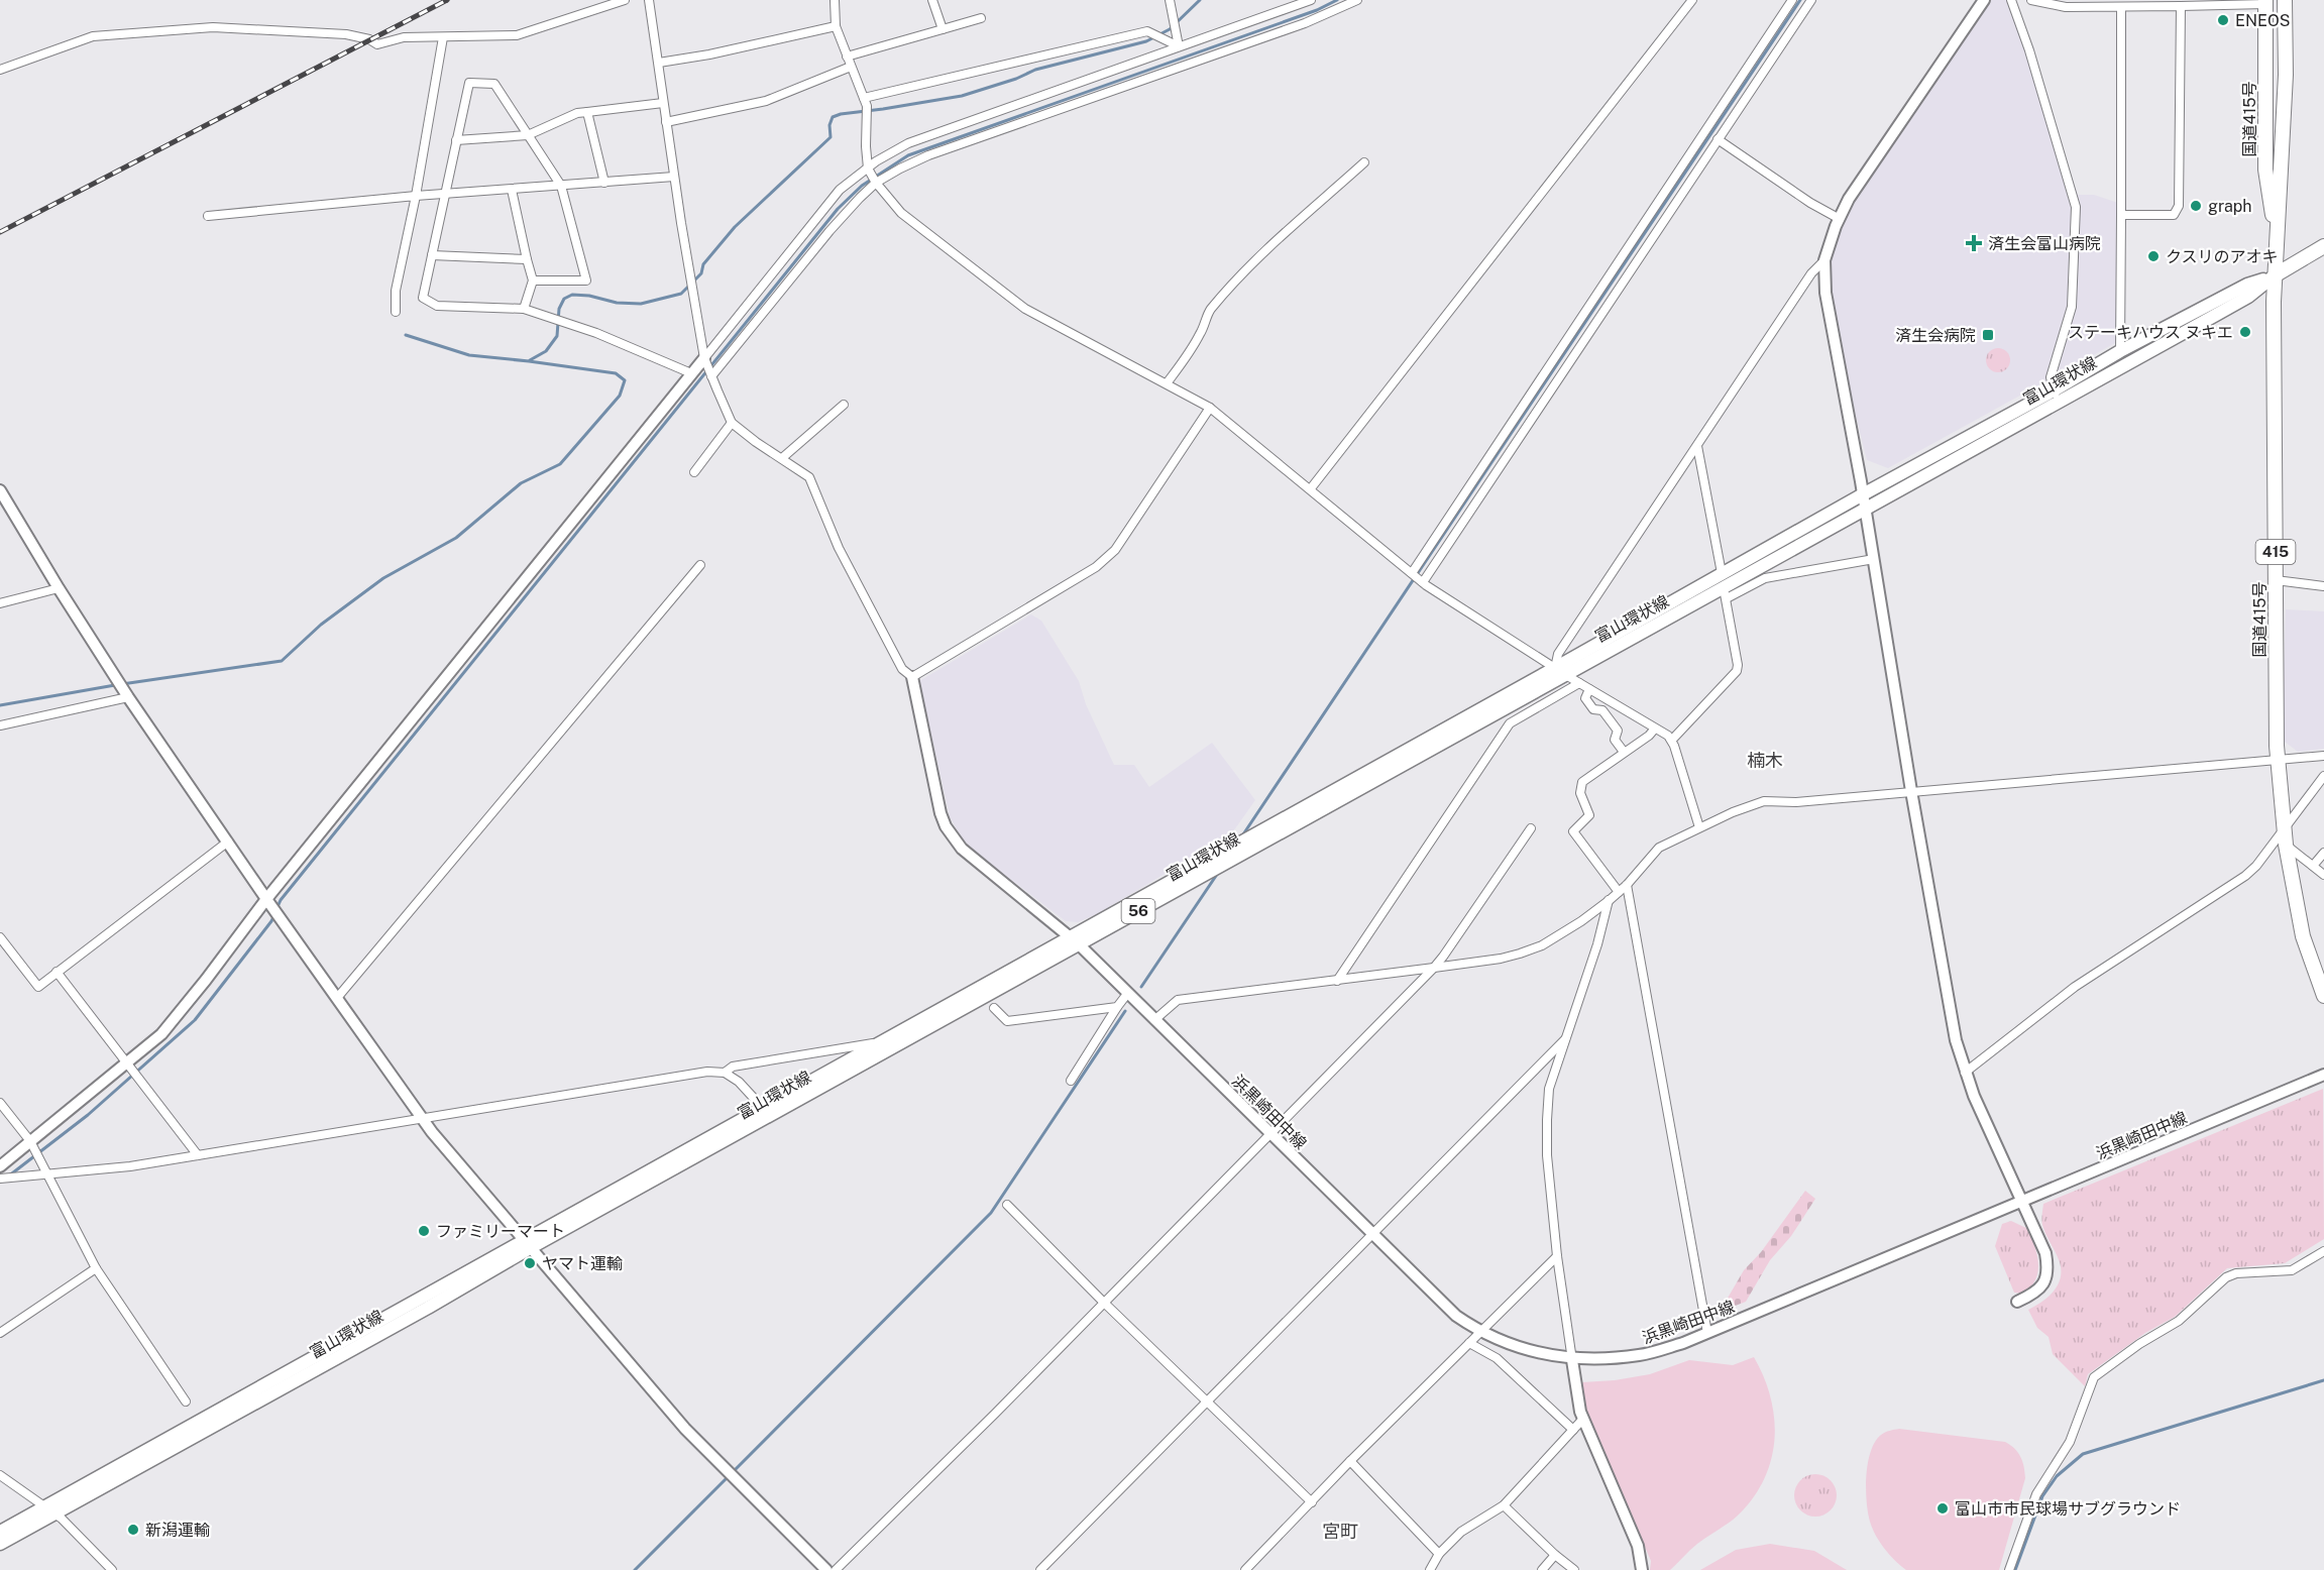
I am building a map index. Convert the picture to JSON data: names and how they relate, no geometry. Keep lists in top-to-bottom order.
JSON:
{
  "streets": {
    "highway": ["国道415号", "415"],
    "main road": ["富山環状線", "56"],
    "street": ["浜黒崎田中線"]
  },
  "crossings": [
    ["国道415号", "富山環状線"],
    ["富山環状線", "浜黒崎田中線"]
  ],
  "districts": ["楠木", "宮町"],
  "places": {
    "other": [
      "ENEOS",
      "graph",
      "クスリのアオキ",
      "ステーキハウス ヌキエ",
      "ファミリーマート",
      "ヤマト運輸",
      "富山市市民球場サブグラウンド",
      "新潟運輸"
    ],
    "health": ["済生会富山病院"],
    "transit": ["済生会病院"]
  }
}
